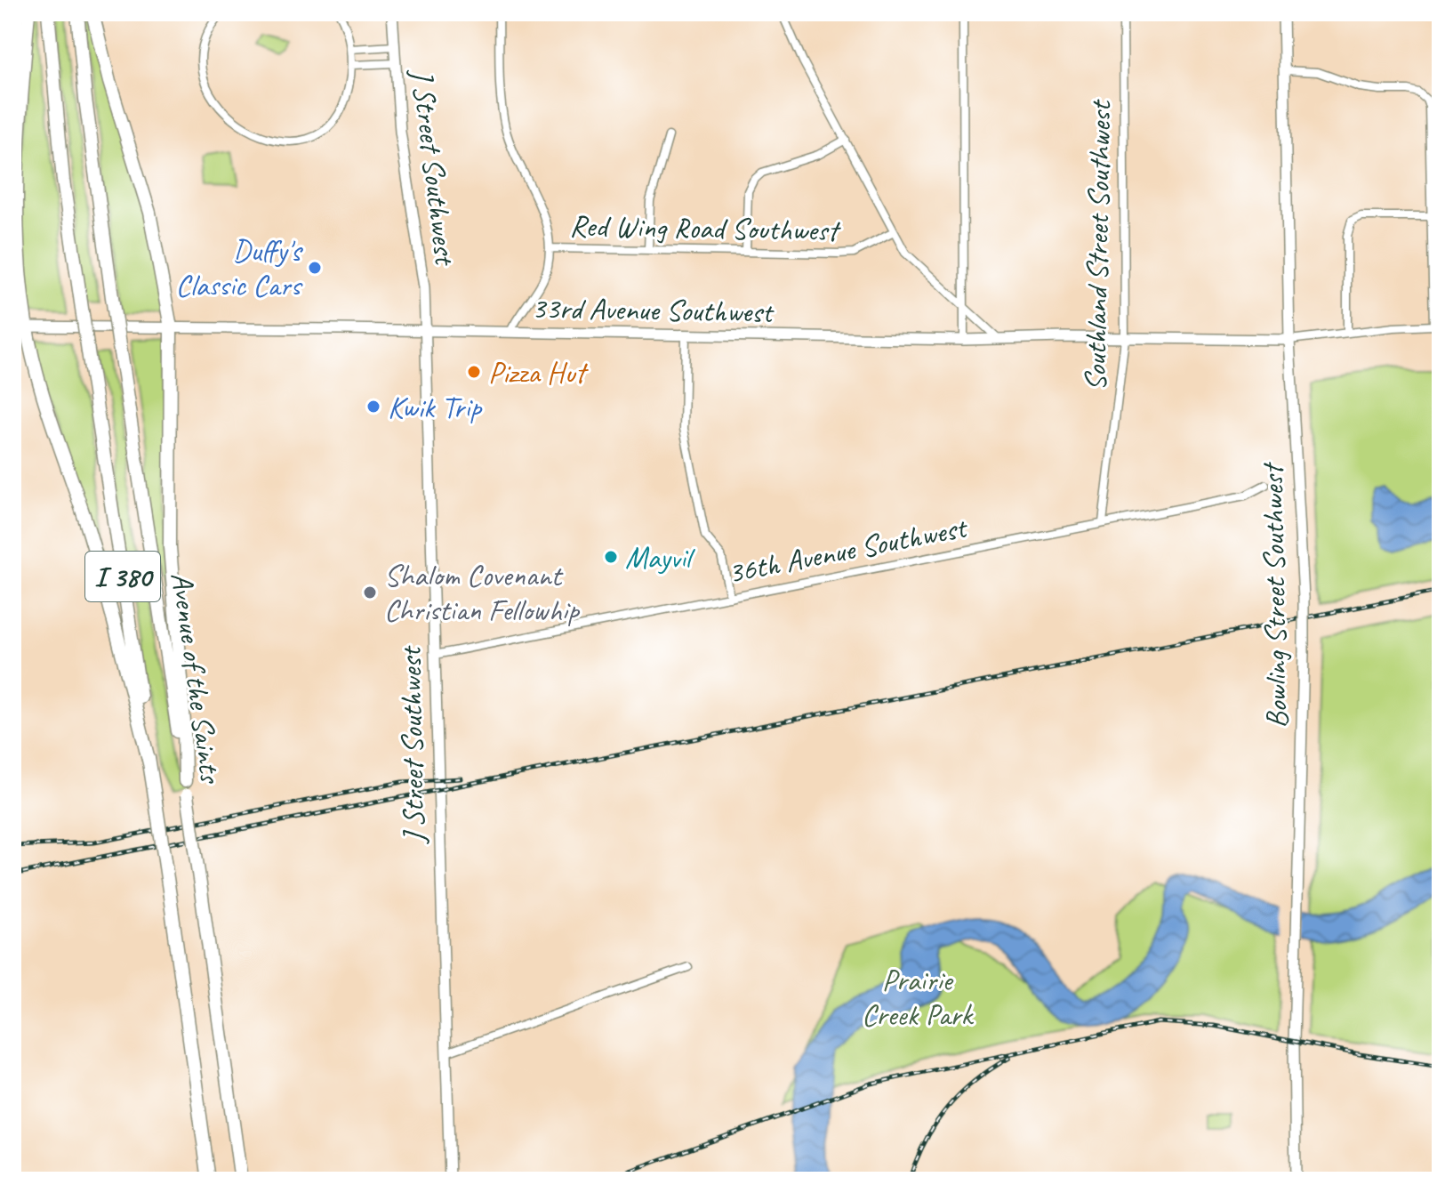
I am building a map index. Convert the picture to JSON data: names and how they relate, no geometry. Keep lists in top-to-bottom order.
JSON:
{
  "streets": {
    "highway": ["I 380", "Avenue of the Saints"],
    "street": [
      "J Street Southwest",
      "Red Wing Road Southwest",
      "Southland Street Southwest",
      "33rd Avenue Southwest",
      "36th Avenue Southwest",
      "Bowling Street Southwest"
    ]
  },
  "crossings": [
    ["J Street Southwest", "33rd Avenue Southwest"],
    ["J Street Southwest", "36th Avenue Southwest"],
    ["Southland Street Southwest", "33rd Avenue Southwest"],
    ["Southland Street Southwest", "36th Avenue Southwest"],
    ["33rd Avenue Southwest", "Bowling Street Southwest"]
  ],
  "parks": ["Prairie Creek Park"],
  "places": [
    "Duffy's Classic Cars",
    "Pizza Hut",
    "Kwik Trip",
    "Mayvil",
    "Shalom Covenant Christian Fellowhip"
  ]
}
